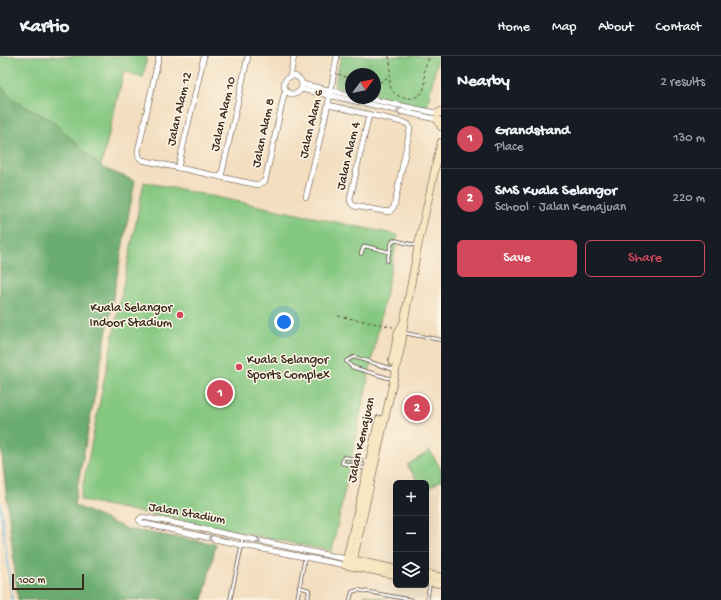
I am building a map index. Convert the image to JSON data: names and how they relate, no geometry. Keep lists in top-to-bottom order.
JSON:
{
  "streets": {
    "street": [
      "Jalan Alam 12",
      "Jalan Alam 10",
      "Jalan Alam 6",
      "Jalan Alam 8",
      "Jalan Alam 4",
      "Jalan Kemajuan",
      "Jalan Stadium"
    ]
  },
  "crossings": [
    ["Jalan Alam 10", "Jalan Alam 8"],
    ["Jalan Kemajuan", "Jalan Stadium"]
  ],
  "places": ["Kuala Selangor Indoor Stadium", "Kuala Selangor Sports Complex"],
  "scale_bar": "100 m",
  "north": "top right",
  "page": {
    "header": "Kartio",
    "nav": [
      "Home",
      "Map",
      "About",
      "Contact"
    ],
    "heading": ["Nearby", "2 results"],
    "list": [
      {
        "mark": "1",
        "name": "Grandstand",
        "note": "Place",
        "value": "130 m"
      },
      {
        "mark": "2",
        "name": "SMS Kuala Selangor",
        "note": "School · Jalan Kemajuan",
        "value": "220 m"
      }
    ],
    "buttons": ["Save", "Share"],
    "pins": ["1", "2"],
    "map_buttons": ["+", "−"],
    "scale": "100 m"
  }
}
